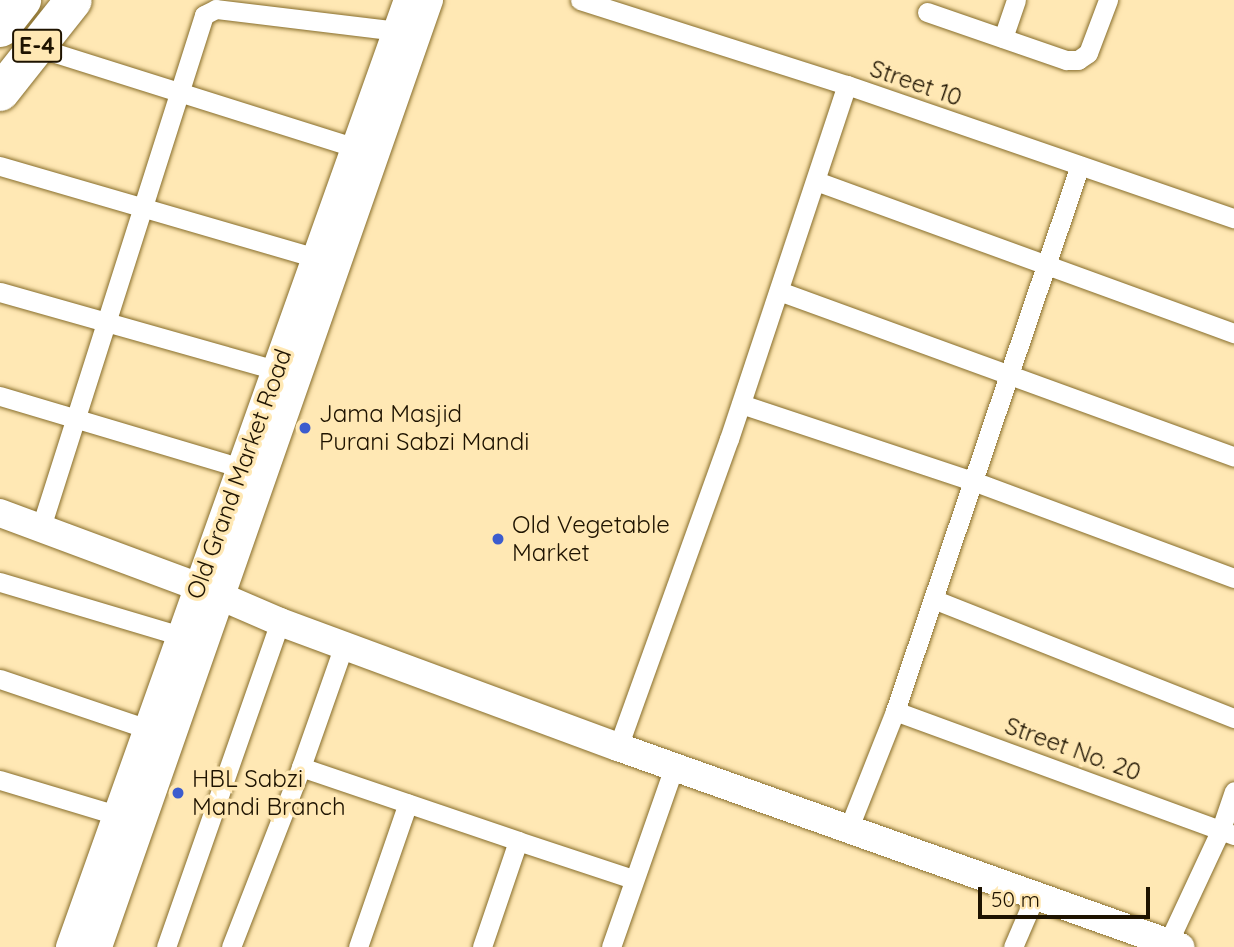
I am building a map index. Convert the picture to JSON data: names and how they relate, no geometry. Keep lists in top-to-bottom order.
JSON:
{
  "streets": {
    "highway": ["E-4"],
    "street": ["Street 10", "Old Grand Market Road", "Street No. 20"]
  },
  "places": ["Jama Masjid Purani Sabzi Mandi", "Old Vegetable Market", "HBL Sabzi Mandi Branch"],
  "scale_bar": "50 m"
}
